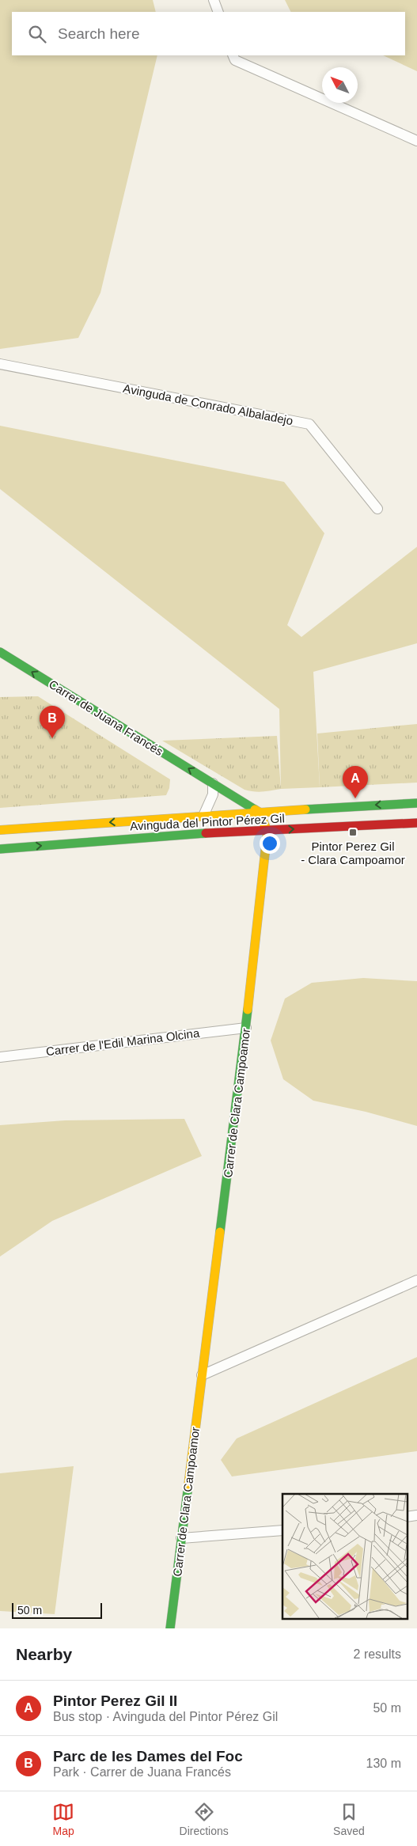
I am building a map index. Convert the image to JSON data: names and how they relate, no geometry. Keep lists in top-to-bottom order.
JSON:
{
  "streets": {
    "street": [
      "Avinguda de Conrado Albaladejo",
      "Carrer de Juana Francés",
      "Avinguda del Pintor Pérez Gil",
      "Carrer de l'Edil Marina Olcina",
      "Carrer de Clara Campoamor"
    ]
  },
  "crossings": [
    ["Carrer de Juana Francés", "Avinguda del Pintor Pérez Gil"],
    ["Avinguda del Pintor Pérez Gil", "Carrer de Clara Campoamor"],
    ["Carrer de l'Edil Marina Olcina", "Carrer de Clara Campoamor"]
  ],
  "one_way": ["Carrer de Juana Francés"],
  "places": {
    "transit": ["Pintor Perez Gil - Clara Campoamor"]
  },
  "scale_bar": "50 m",
  "north": "top left",
  "page": {
    "search": "Search here",
    "pins": ["B", "A"],
    "scale": "50 m",
    "heading": ["Nearby", "2 results"],
    "list": [
      {
        "mark": "A",
        "name": "Pintor Perez Gil II",
        "note": "Bus stop · Avinguda del Pintor Pérez Gil",
        "value": "50 m"
      },
      {
        "mark": "B",
        "name": "Parc de les Dames del Foc",
        "note": "Park · Carrer de Juana Francés",
        "value": "130 m"
      }
    ],
    "nav": ["Map", "Directions", "Saved"]
  }
}
